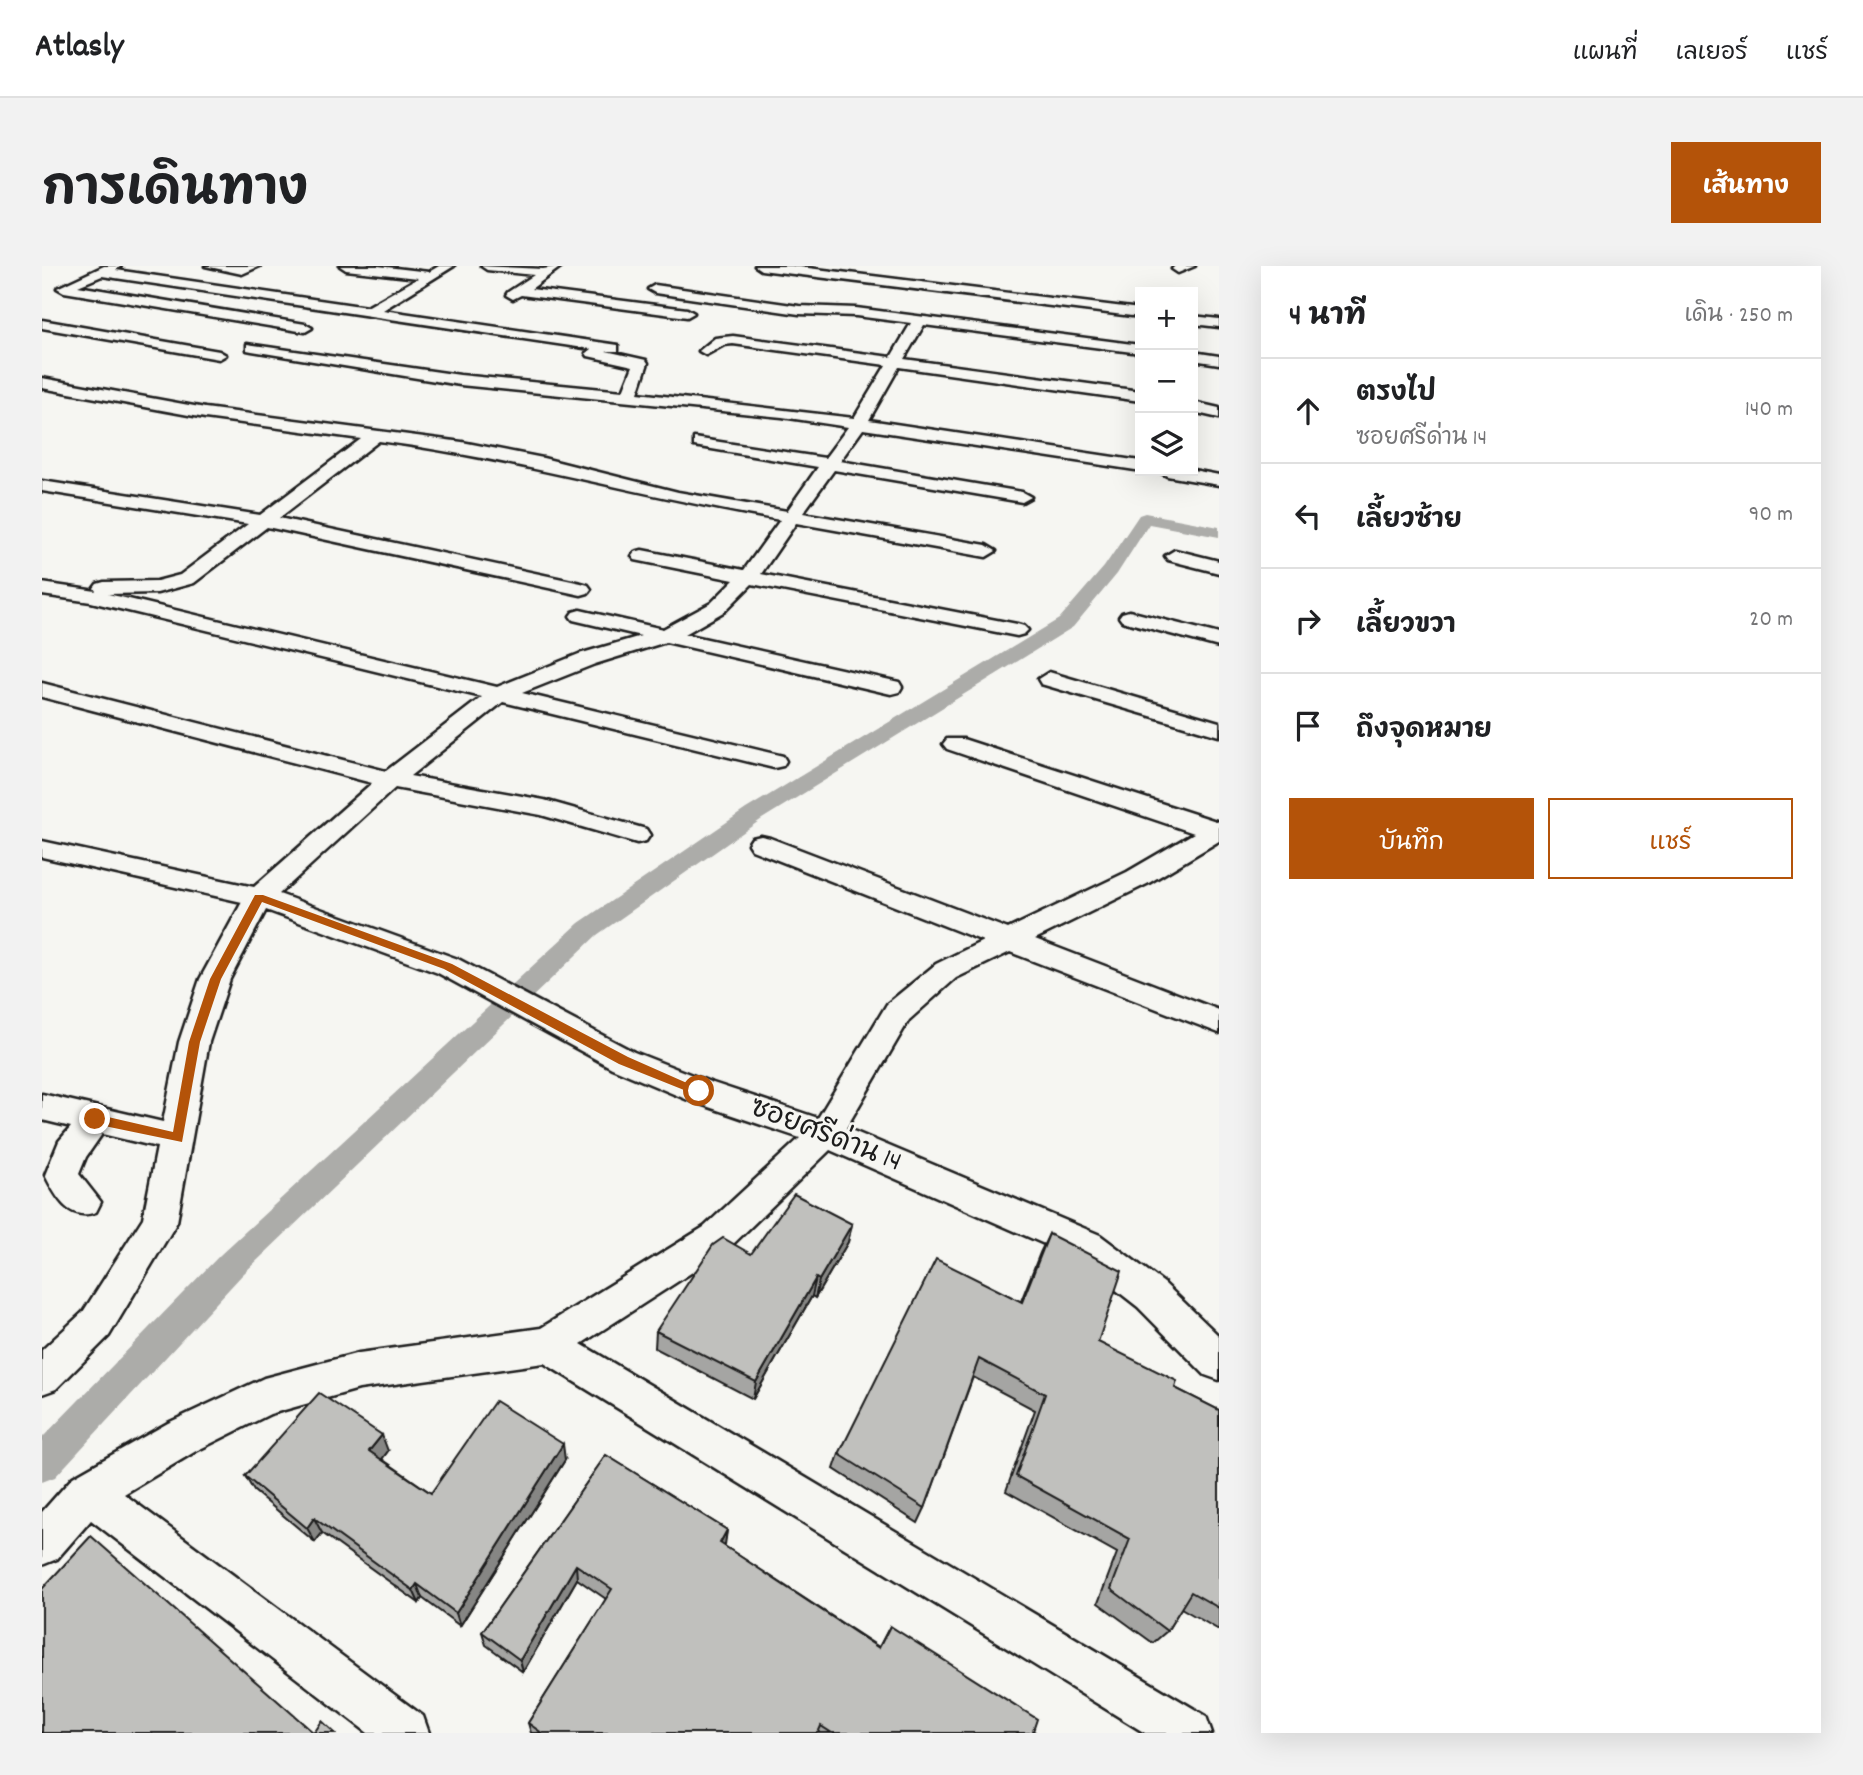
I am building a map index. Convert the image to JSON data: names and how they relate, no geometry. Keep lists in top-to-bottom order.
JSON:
{
  "streets": {
    "street": ["ซอยศรีด่าน 14"]
  },
  "page": {
    "header": "Atlasly",
    "nav": ["แผนที่", "เลเยอร์", "แชร์"],
    "title": "การเดินทาง",
    "buttons": [
      "เส้นทาง",
      ["บันทึก", "แชร์"]
    ],
    "heading": ["4 นาที", "เดิน · 250 m"],
    "map_buttons": ["+", "−"],
    "list": [
      ["ตรงไป", "ซอยศรีด่าน 14", "140 m"],
      ["เลี้ยวซ้าย", "90 m"],
      ["เลี้ยวขวา", "20 m"],
      "ถึงจุดหมาย"
    ]
  }
}
